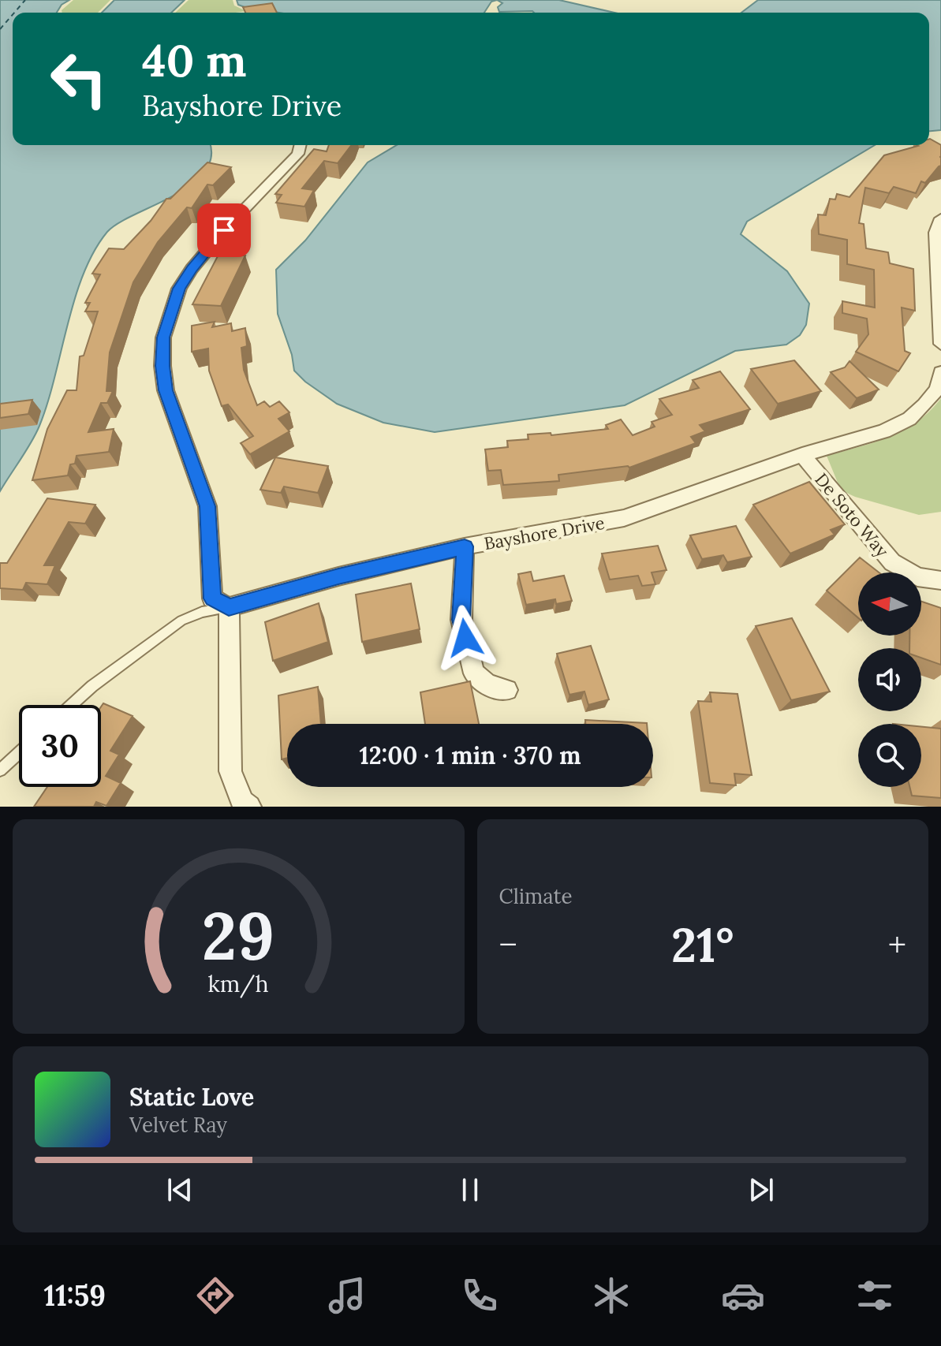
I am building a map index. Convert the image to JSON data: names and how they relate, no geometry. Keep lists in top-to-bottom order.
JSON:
{
  "streets": {
    "street": ["De Soto Way", "Bayshore Drive"]
  },
  "crossings": [
    ["De Soto Way", "Bayshore Drive"]
  ],
  "north": "left",
  "page": {
    "turn": ["40 m", "Bayshore Drive"],
    "limit": "30",
    "trip": "12:00 · 1 min · 370 m",
    "tile": "Climate",
    "heat": ["−", "21°", "+"],
    "song": ["Static Love", "Velvet Ray"],
    "tabs": "11:59",
    "gauge": ["29", "km/h"]
  }
}
